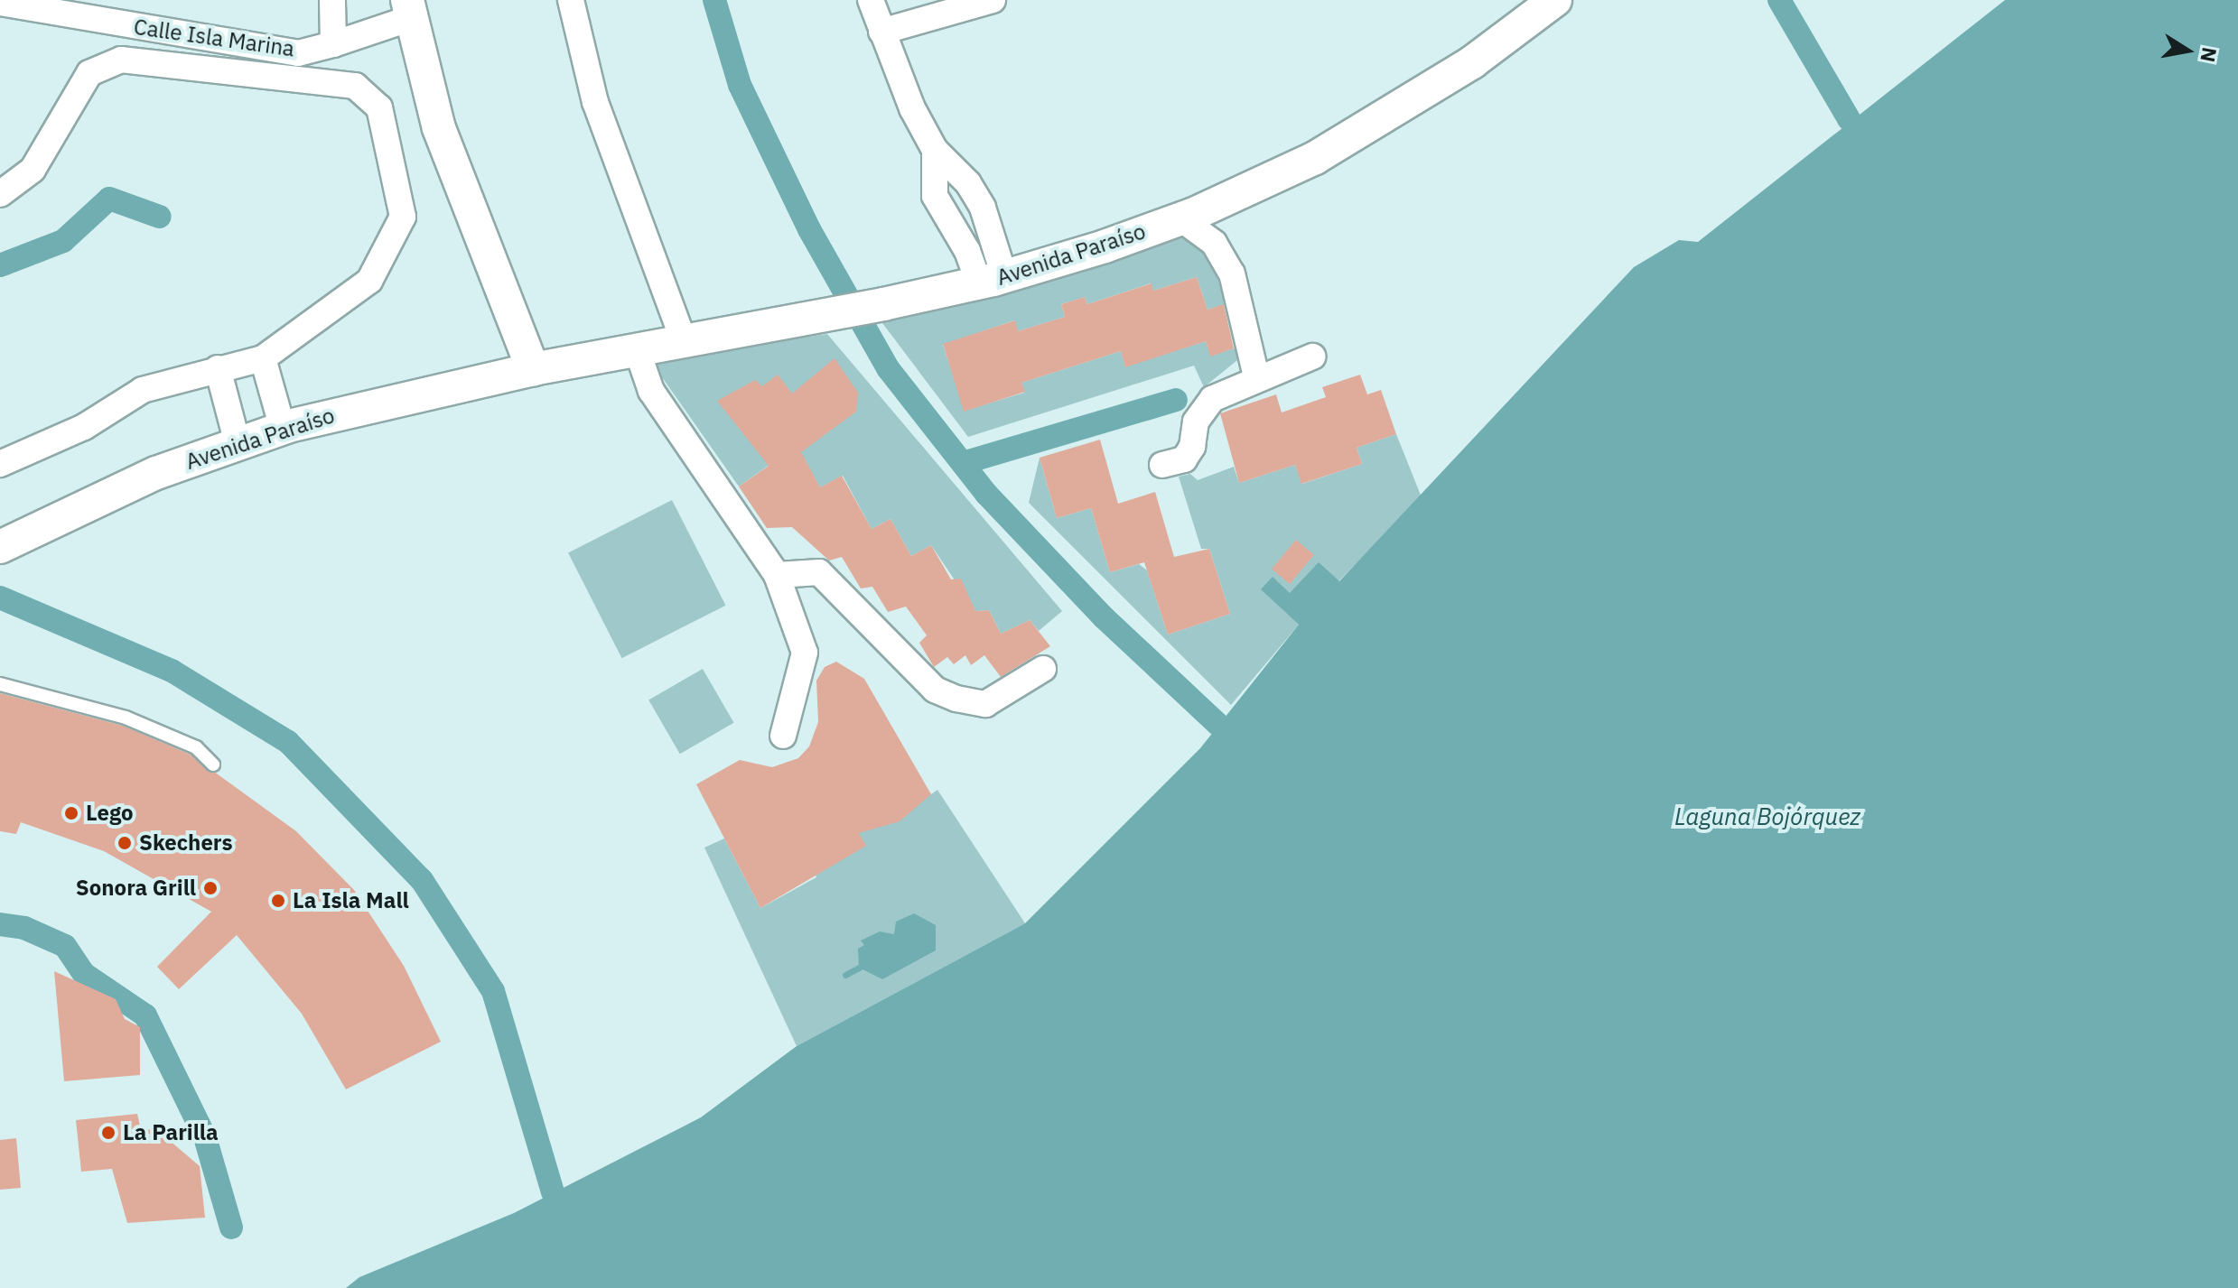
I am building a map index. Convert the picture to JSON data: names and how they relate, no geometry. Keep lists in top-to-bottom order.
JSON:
{
  "streets": {
    "street": ["Calle Isla Marina", "Avenida Paraíso"]
  },
  "water": ["Laguna Bojórquez"],
  "places": [
    "Lego",
    "Skechers",
    "Sonora Grill",
    "La Isla Mall",
    "La Parilla"
  ],
  "north": "right"
}
